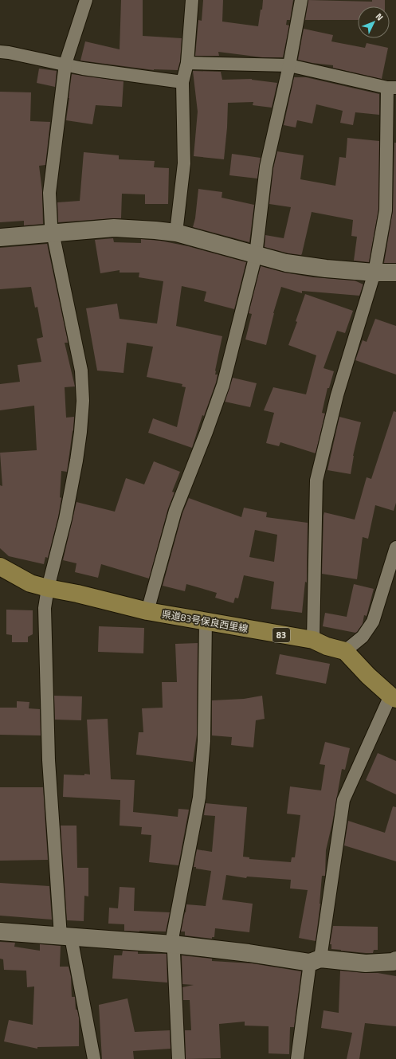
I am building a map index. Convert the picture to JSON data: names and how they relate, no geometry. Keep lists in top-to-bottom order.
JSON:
{
  "streets": {
    "main road": ["県道83号保良西里線", "83"]
  },
  "north": "top right"
}
